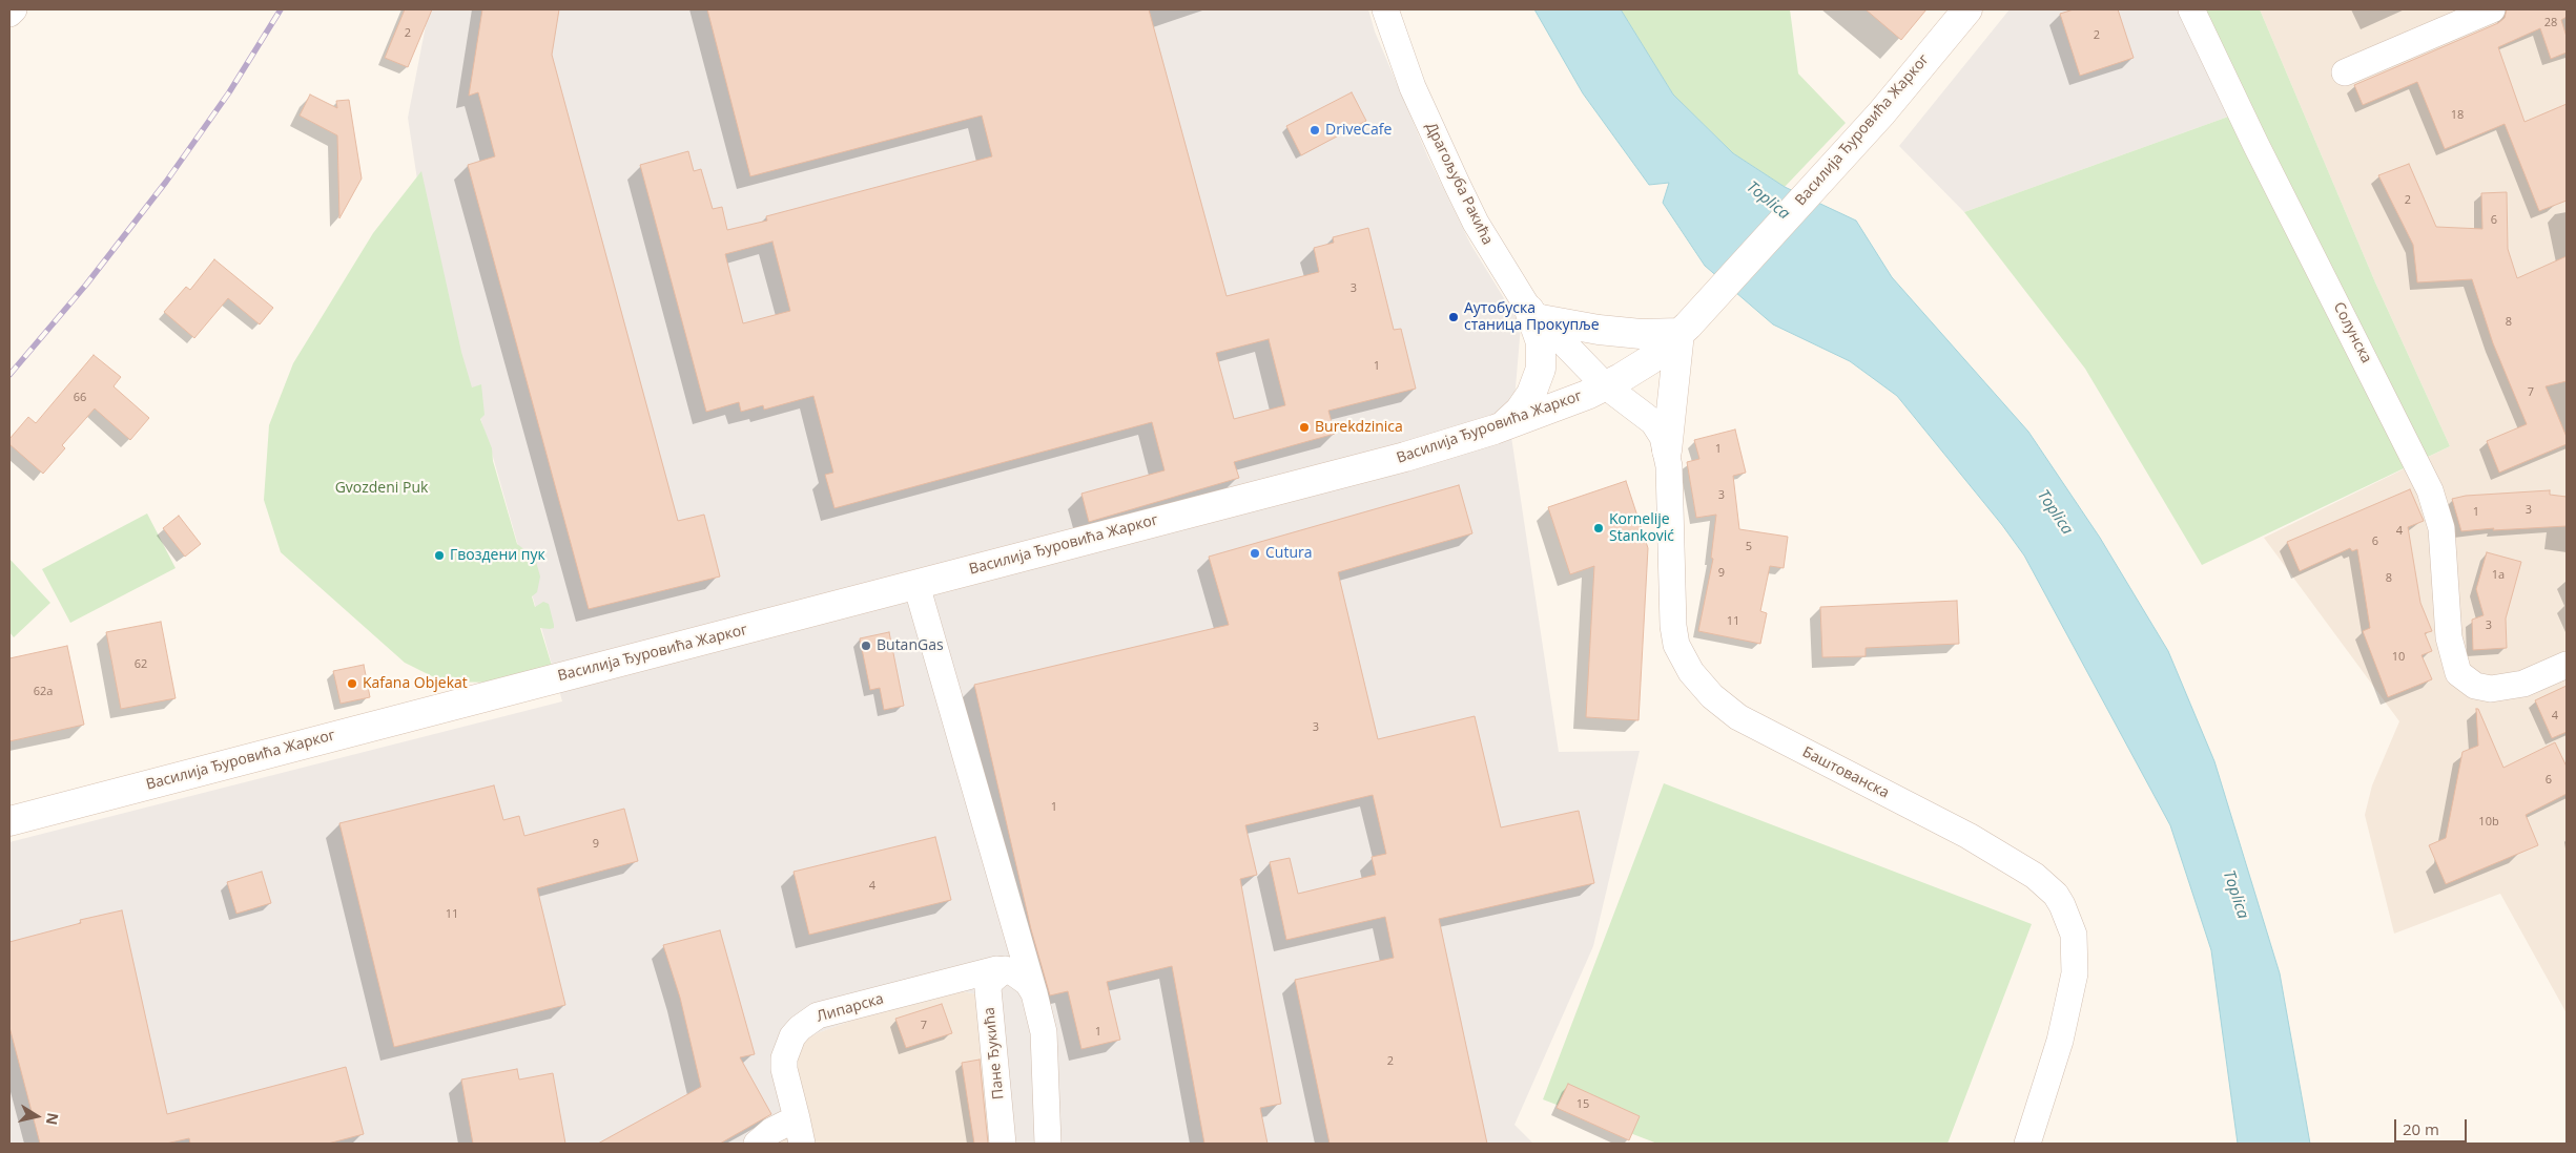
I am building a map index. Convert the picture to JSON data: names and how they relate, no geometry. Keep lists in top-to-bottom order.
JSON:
{
  "streets": {
    "main road": ["Василија Ђуровића Жарког"],
    "street": [
      "Драгољуба Ракића",
      "Солунска",
      "Баштованска",
      "Липарска",
      "Пане Ђукића"
    ]
  },
  "crossings": [
    ["Василија Ђуровића Жарког", "Драгољуба Ракића"],
    ["Василија Ђуровића Жарког", "Баштованска"],
    ["Драгољуба Ракића", "Баштованска"],
    ["Липарска", "Пане Ђукића"]
  ],
  "water": ["Toplica"],
  "parks": ["Gvozdeni Puk"],
  "places": [
    "DriveCafe",
    "Аутобуска станица Прокупље",
    "Burekdzinica",
    "Kornelije Stanković",
    "Cutura",
    "Гвоздени пук",
    "ButanGas",
    "Kafana Objekat"
  ],
  "house_numbers": [
    "28",
    "2",
    "2",
    "18",
    "2",
    "6",
    "3",
    "8",
    "1",
    "7",
    "66",
    "1",
    "3",
    "3",
    "1",
    "4",
    "6",
    "5",
    "9",
    "1a",
    "8",
    "11",
    "3",
    "10",
    "62",
    "62a",
    "4",
    "3",
    "6",
    "1",
    "10b",
    "9",
    "4",
    "11",
    "7",
    "1",
    "2",
    "15"
  ],
  "scale_bar": "20 m",
  "north": "right"
}
